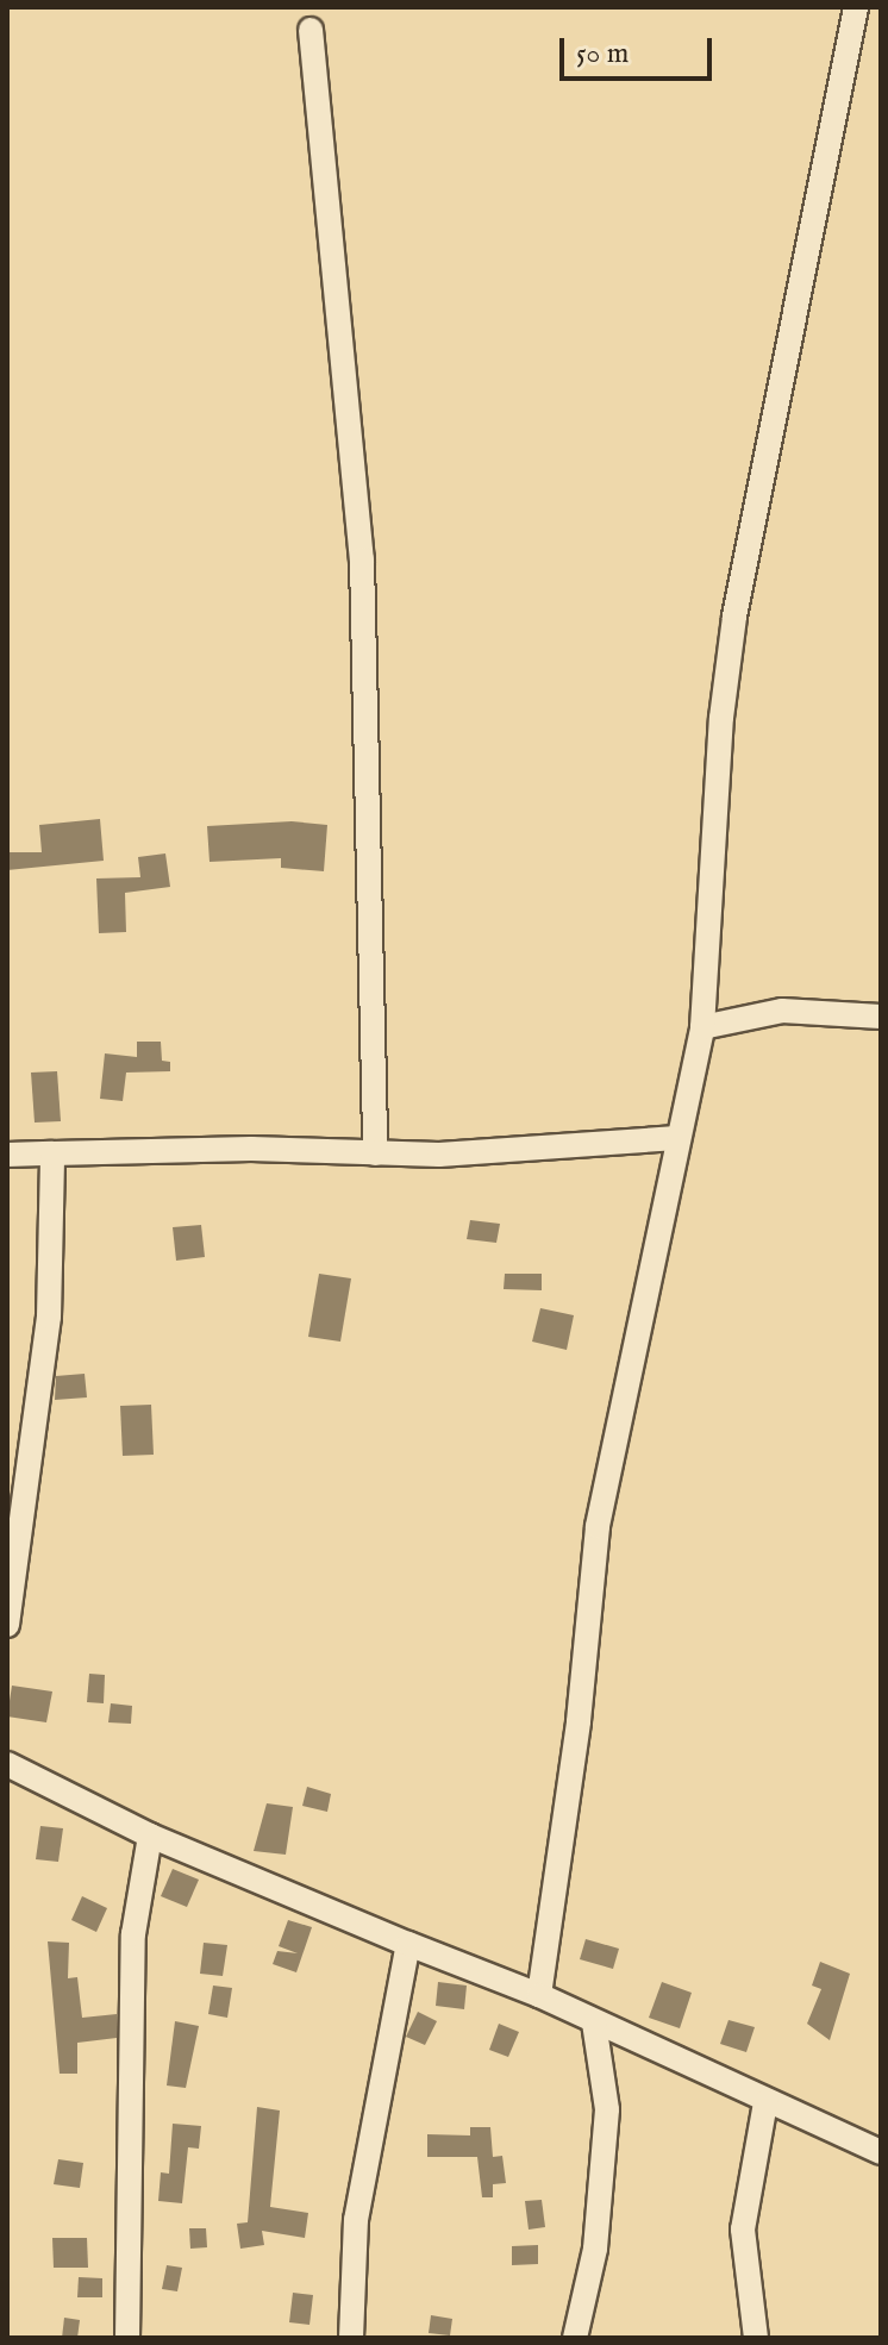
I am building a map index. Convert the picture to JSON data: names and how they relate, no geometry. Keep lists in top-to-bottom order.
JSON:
{
  "scale_bar": "50 m"
}
